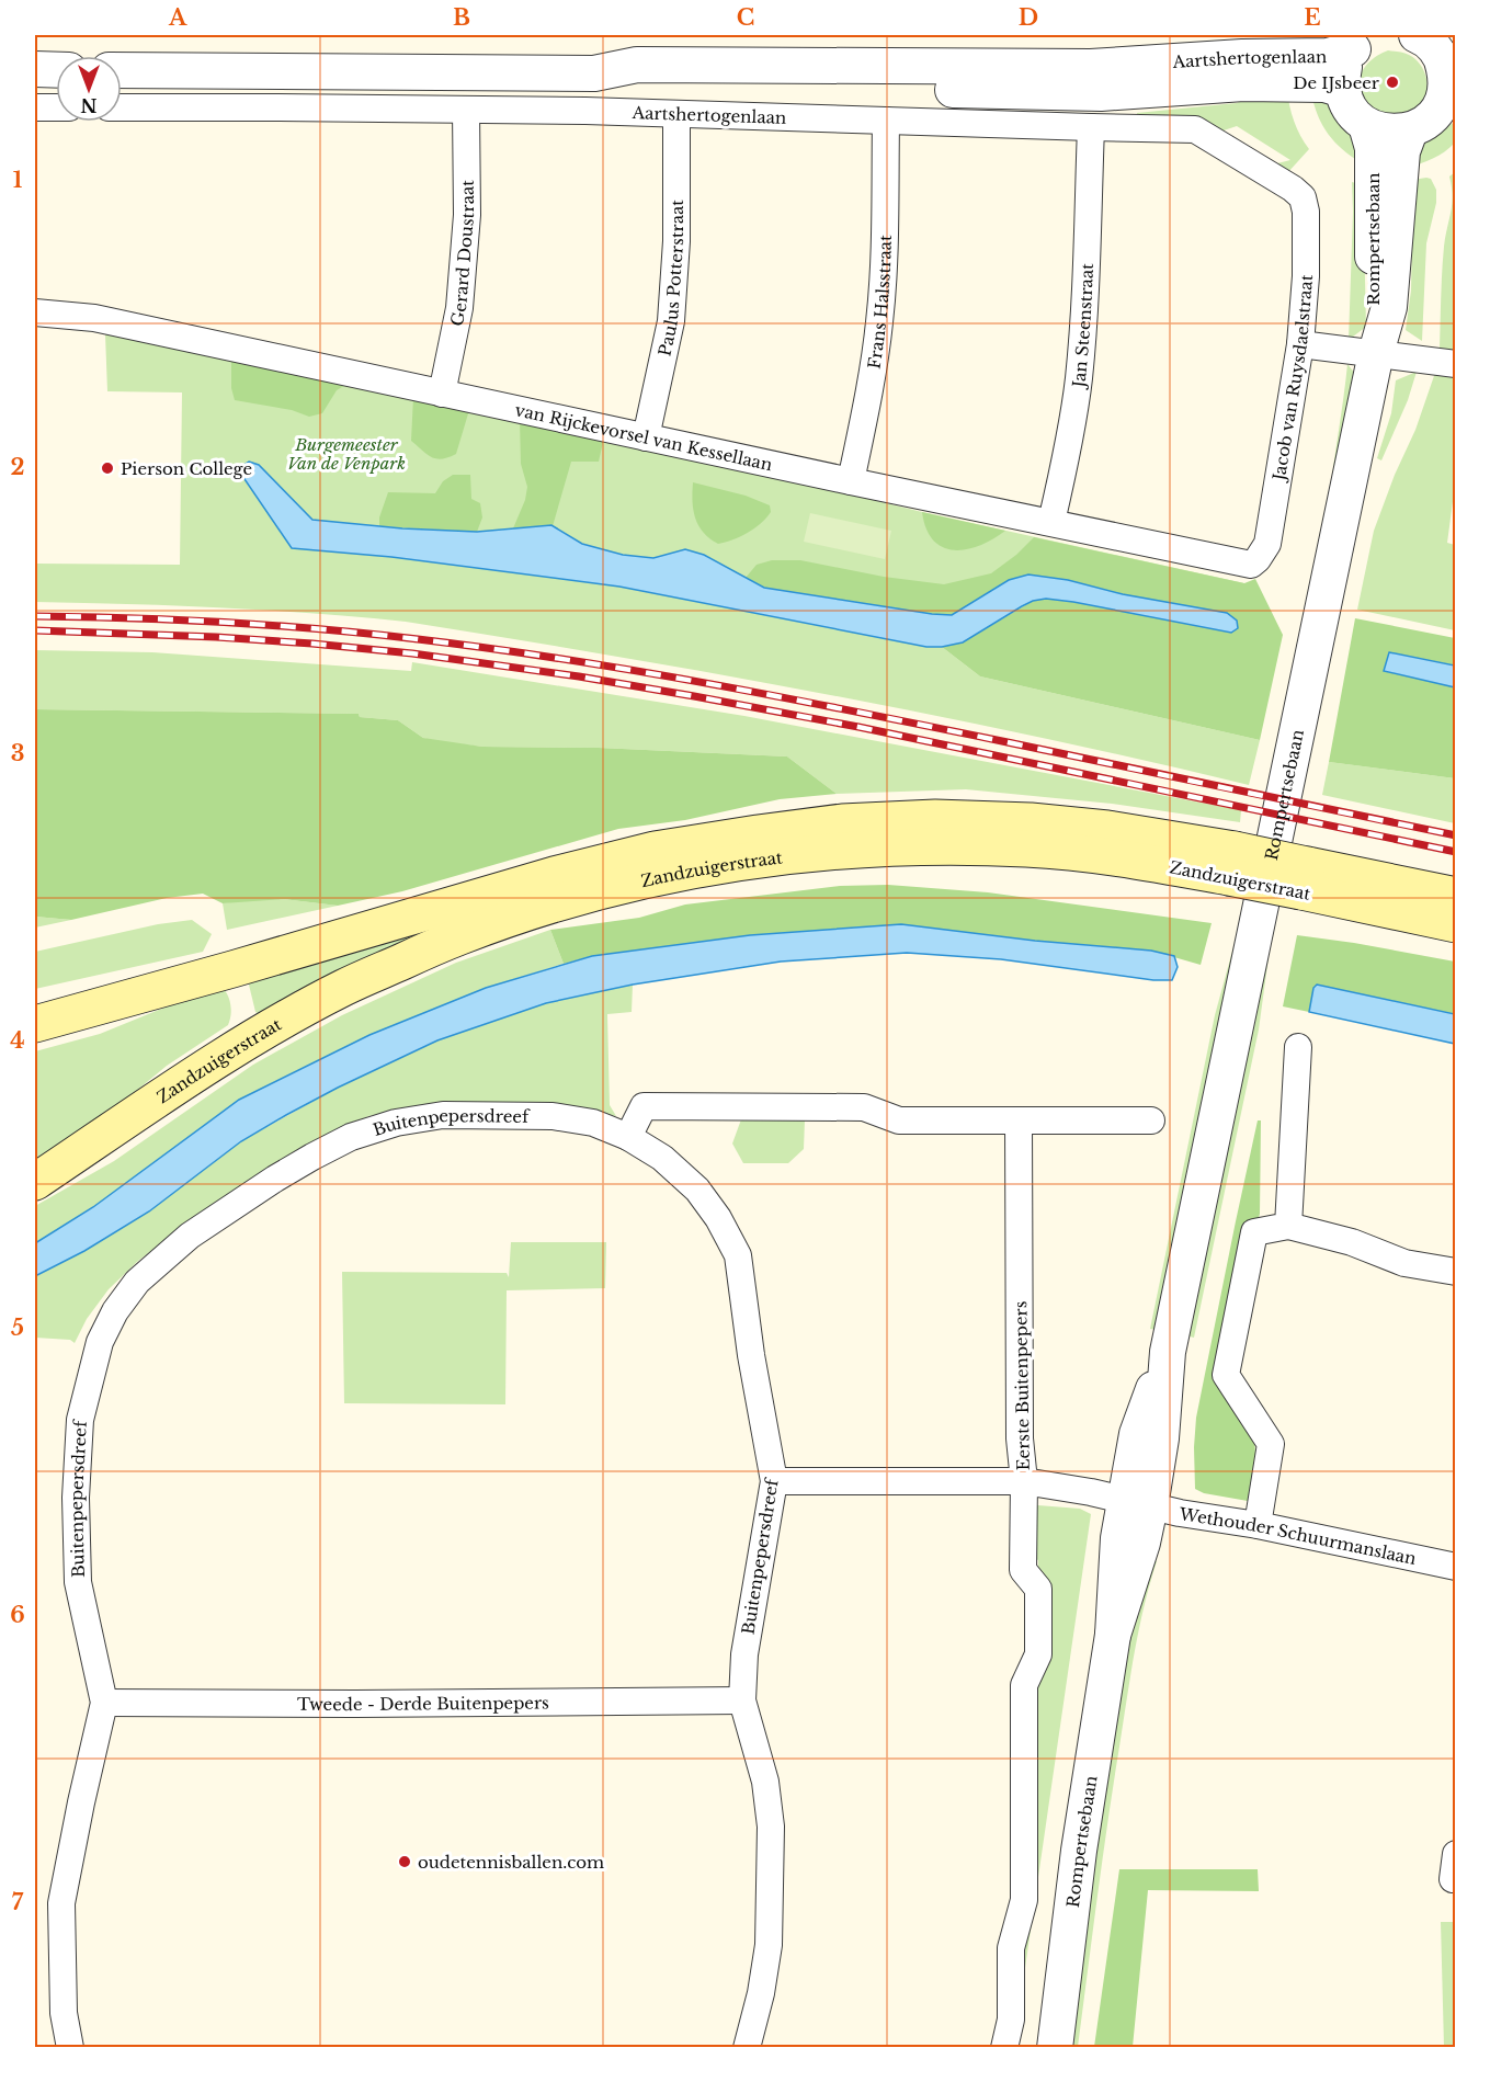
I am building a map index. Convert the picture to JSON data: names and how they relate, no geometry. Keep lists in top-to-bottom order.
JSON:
{
  "streets": {
    "main road": ["Zandzuigerstraat"],
    "street": [
      "Aartshertogenlaan",
      "Rompertsebaan",
      "Gerard Doustraat",
      "Paulus Potterstraat",
      "Frans Halsstraat",
      "Jan Steenstraat",
      "Jacob van Ruysdaelstraat",
      "van Rijckevorsel van Kessellaan",
      "Buitenpepersdreef",
      "Eerste Buitenpepers",
      "Wethouder Schuurmanslaan",
      "Tweede - Derde Buitenpepers"
    ]
  },
  "crossings": [
    ["Aartshertogenlaan", "Gerard Doustraat"],
    ["Aartshertogenlaan", "Paulus Potterstraat"],
    ["Aartshertogenlaan", "Frans Halsstraat"],
    ["Aartshertogenlaan", "Jan Steenstraat"],
    ["Aartshertogenlaan", "Jacob van Ruysdaelstraat"],
    ["Rompertsebaan", "Wethouder Schuurmanslaan"],
    ["Gerard Doustraat", "van Rijckevorsel van Kessellaan"],
    ["Paulus Potterstraat", "van Rijckevorsel van Kessellaan"],
    ["Frans Halsstraat", "van Rijckevorsel van Kessellaan"],
    ["Jan Steenstraat", "van Rijckevorsel van Kessellaan"],
    ["Jacob van Ruysdaelstraat", "van Rijckevorsel van Kessellaan"],
    ["Buitenpepersdreef", "Eerste Buitenpepers"],
    ["Buitenpepersdreef", "Tweede - Derde Buitenpepers"]
  ],
  "parks": ["Burgemeester Van de Venpark"],
  "places": ["De IJsbeer", "Pierson College", "oudetennisballen.com"],
  "north": "bottom",
  "grid": {
    "columns": [
      "A",
      "B",
      "C",
      "D",
      "E"
    ],
    "rows": [
      "1",
      "2",
      "3",
      "4",
      "5",
      "6",
      "7"
    ]
  }
}
